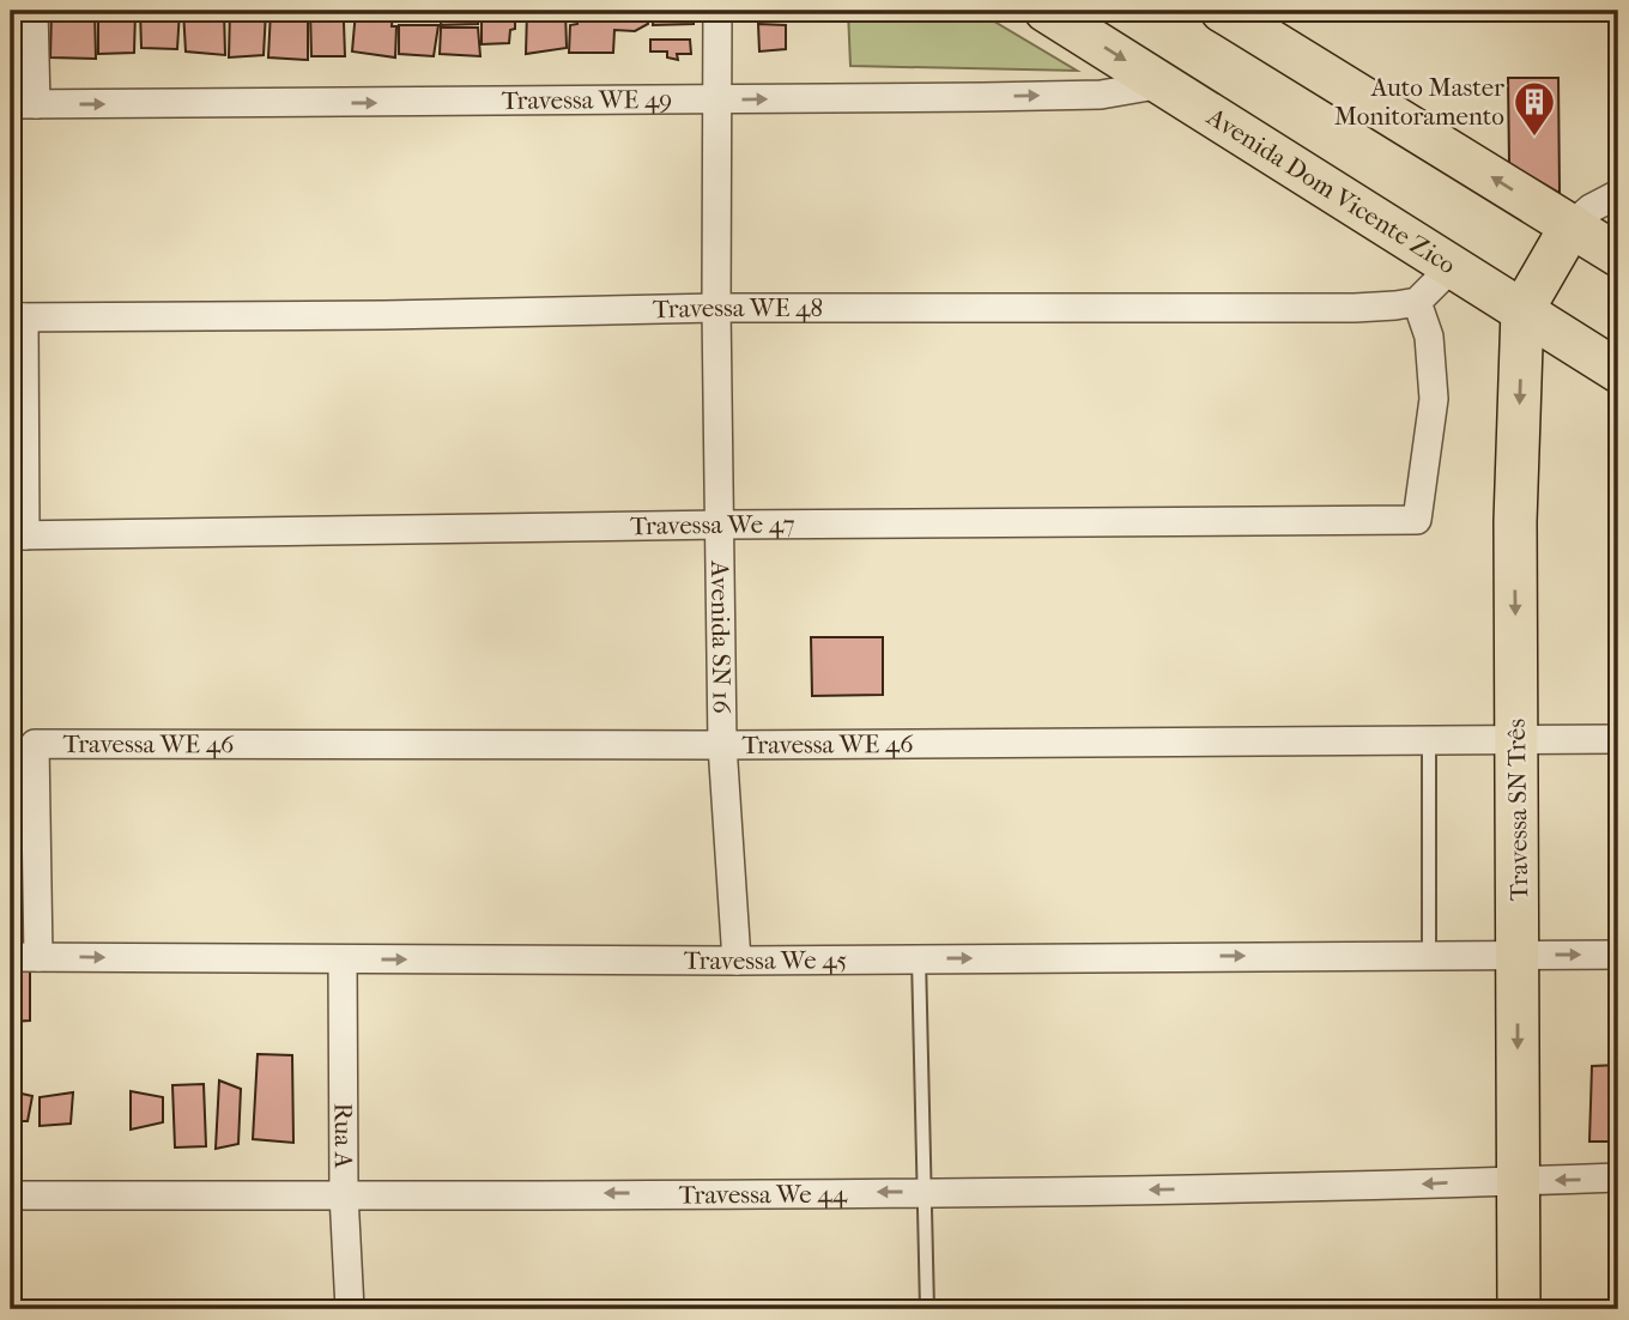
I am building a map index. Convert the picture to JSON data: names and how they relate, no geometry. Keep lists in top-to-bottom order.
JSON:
{
  "streets": {
    "main road": ["Avenida Dom Vicente Zico", "Travessa SN Três"],
    "street": [
      "Travessa WE 49",
      "Travessa WE 48",
      "Travessa We 47",
      "Avenida SN 16",
      "Travessa WE 46",
      "Travessa We 45",
      "Rua A",
      "Travessa We 44"
    ]
  },
  "crossings": [
    ["Travessa WE 49", "Avenida Dom Vicente Zico"],
    ["Travessa WE 49", "Avenida SN 16"],
    ["Avenida Dom Vicente Zico", "Travessa SN Três"],
    ["Travessa WE 48", "Travessa We 47"],
    ["Travessa WE 48", "Avenida SN 16"],
    ["Travessa We 47", "Avenida SN 16"],
    ["Avenida SN 16", "Travessa WE 46"],
    ["Avenida SN 16", "Travessa We 45"],
    ["Travessa WE 46", "Travessa SN Três"],
    ["Travessa WE 46", "Travessa We 45"],
    ["Travessa SN Três", "Travessa We 45"],
    ["Travessa SN Três", "Travessa We 44"],
    ["Travessa We 45", "Rua A"],
    ["Rua A", "Travessa We 44"]
  ],
  "one_way": [
    "Travessa WE 49",
    "Travessa SN Três",
    "Travessa We 45",
    "Travessa We 44"
  ],
  "places": {
    "building": ["Auto Master Monitoramento"]
  }
}
